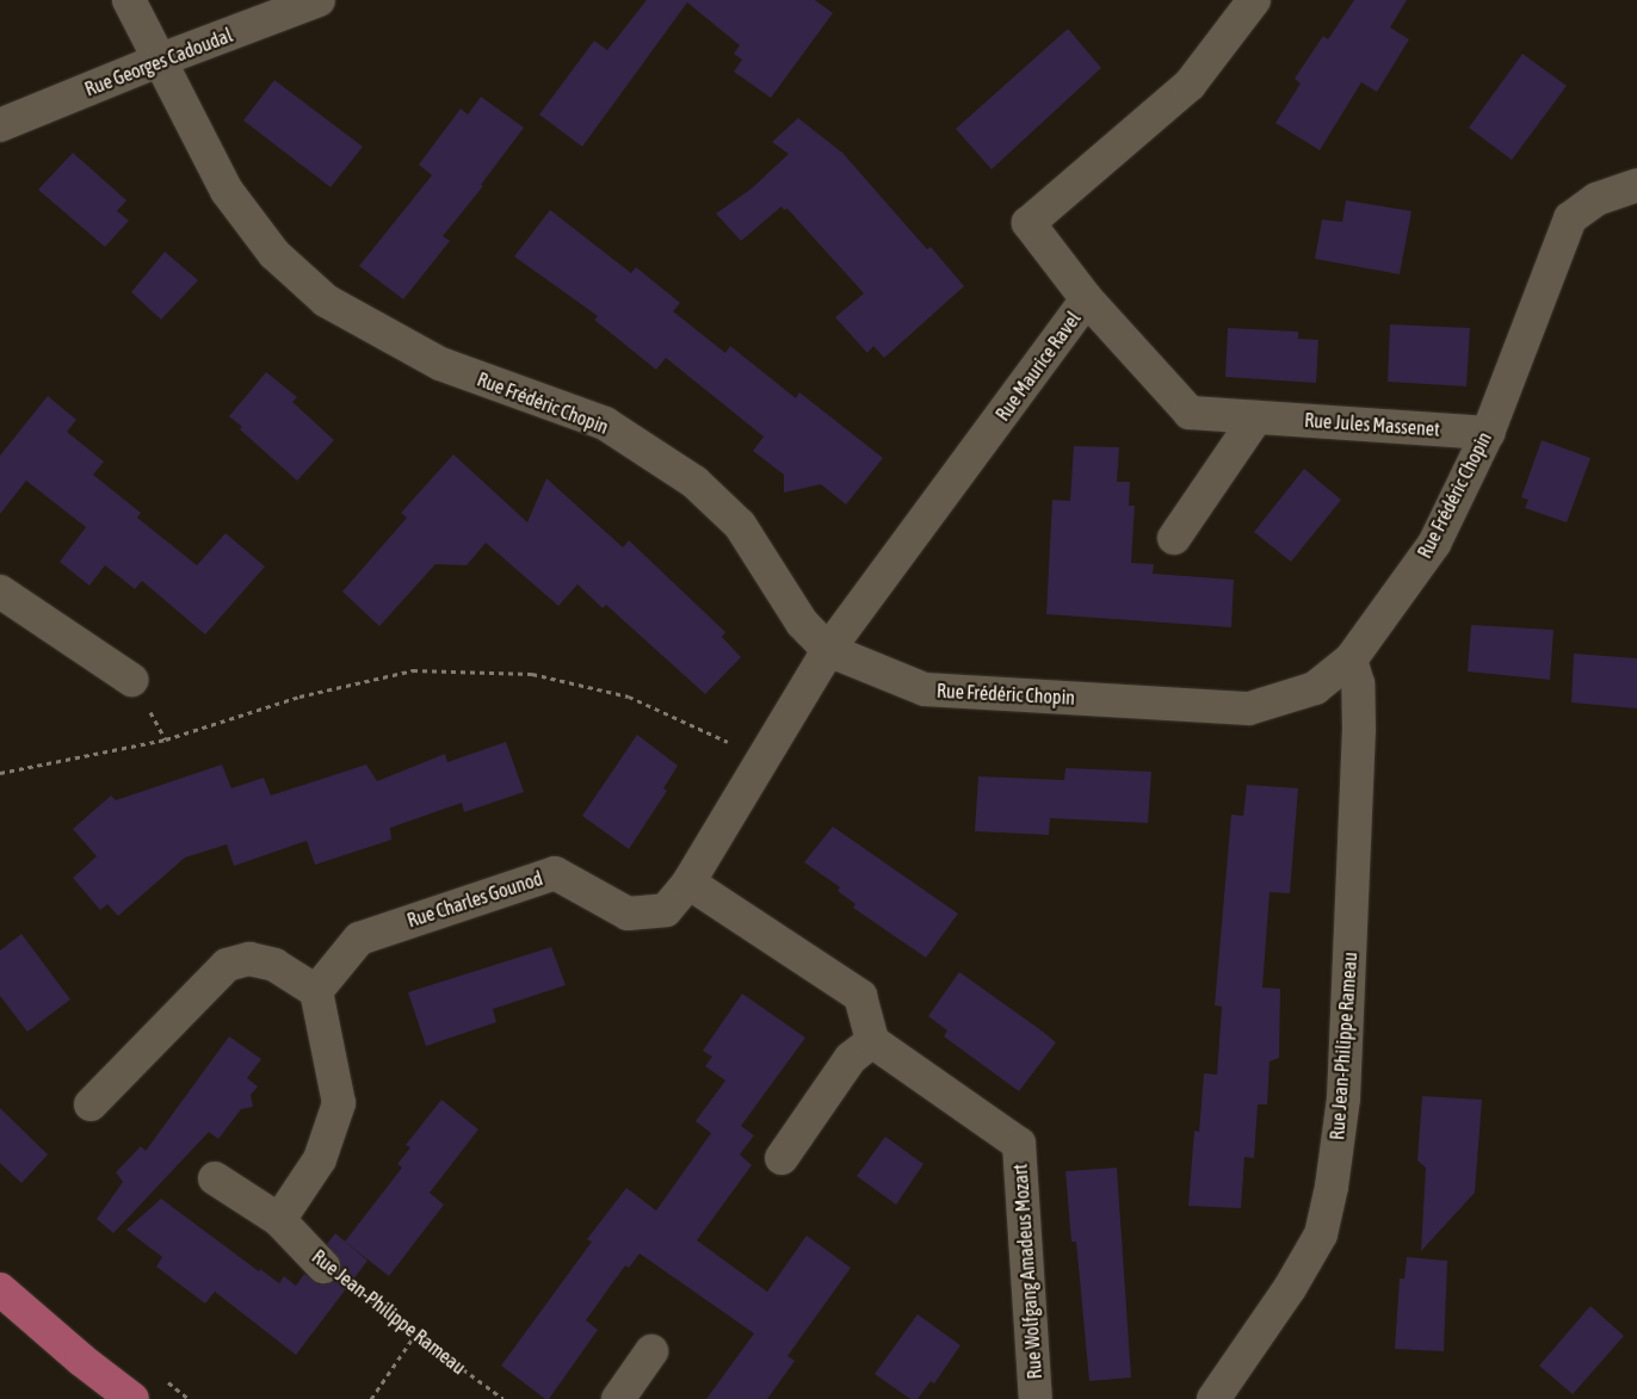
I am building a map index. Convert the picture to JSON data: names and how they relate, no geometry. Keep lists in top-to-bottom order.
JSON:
{
  "streets": {
    "street": [
      "Rue Georges Cadoudal",
      "Rue Maurice Ravel",
      "Rue Frédéric Chopin",
      "Rue Jules Massenet",
      "Rue Charles Gounod",
      "Rue Jean-Philippe Rameau",
      "Rue Wolfgang Amadeus Mozart"
    ]
  },
  "crossings": [
    ["Rue Georges Cadoudal", "Rue Frédéric Chopin"],
    ["Rue Maurice Ravel", "Rue Frédéric Chopin"],
    ["Rue Maurice Ravel", "Rue Jules Massenet"],
    ["Rue Maurice Ravel", "Rue Charles Gounod"],
    ["Rue Frédéric Chopin", "Rue Jules Massenet"],
    ["Rue Frédéric Chopin", "Rue Charles Gounod"],
    ["Rue Frédéric Chopin", "Rue Jean-Philippe Rameau"]
  ]
}
